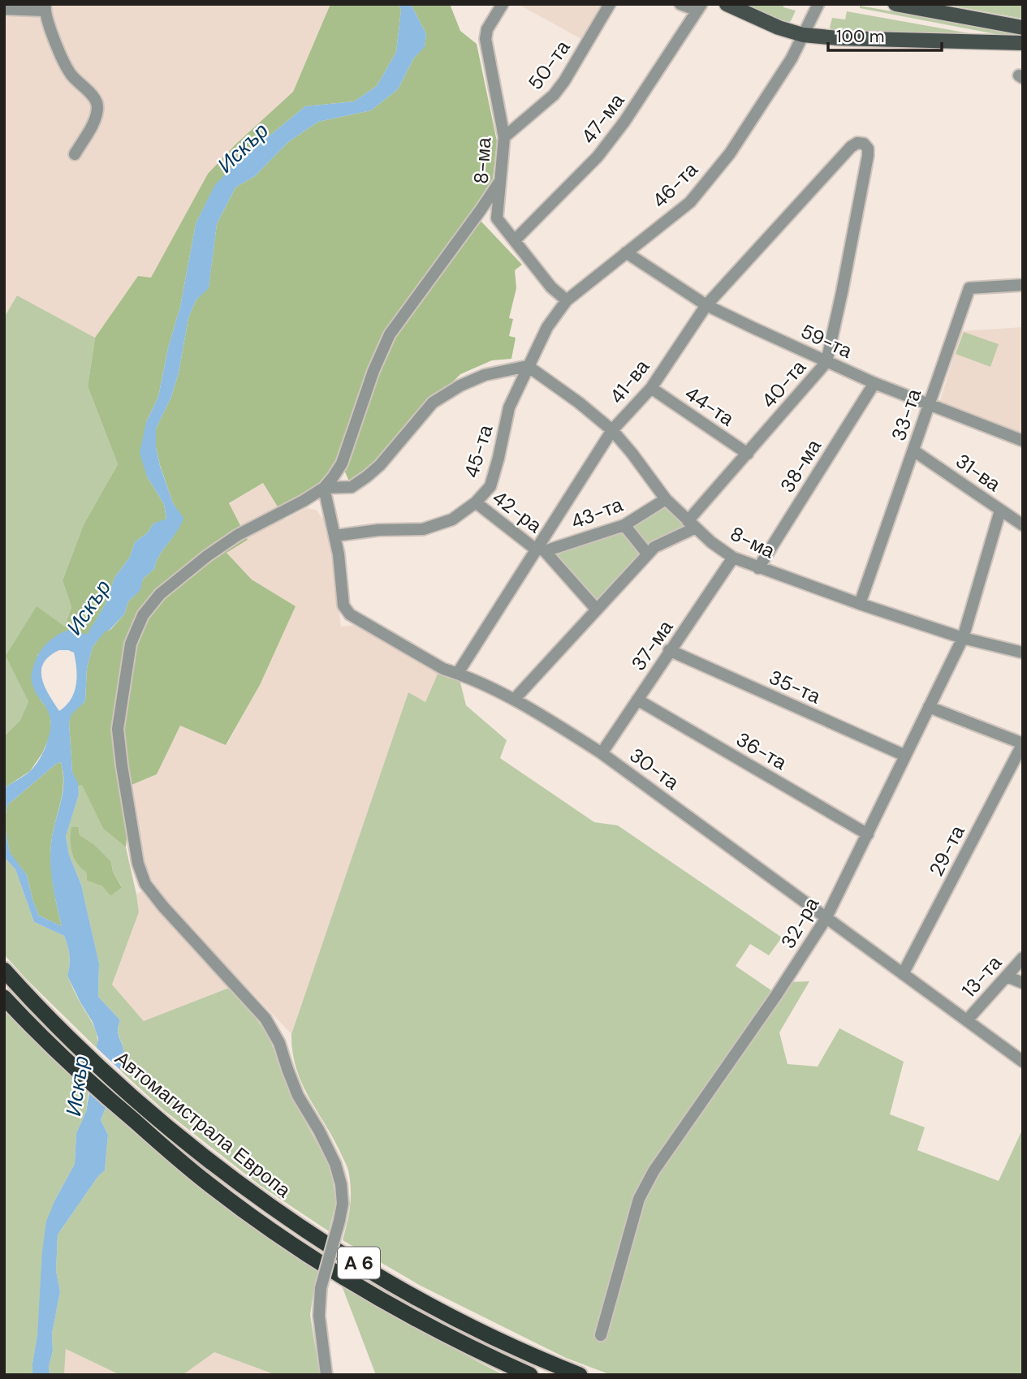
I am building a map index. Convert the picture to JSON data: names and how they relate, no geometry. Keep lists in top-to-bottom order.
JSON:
{
  "streets": {
    "highway": ["Автомагистрала Европа", "A 6"],
    "street": [
      "50-та",
      "47-ма",
      "8-ма",
      "46-та",
      "59-та",
      "41-ва",
      "40-та",
      "44-та",
      "33-та",
      "45-та",
      "38-ма",
      "31-ва",
      "42-ра",
      "43-та",
      "37-ма",
      "35-та",
      "36-та",
      "30-та",
      "29-та",
      "32-ра",
      "13-та"
    ]
  },
  "crossings": [
    ["50-та", "8-ма"],
    ["8-ма", "46-та"],
    ["8-ма", "41-ва"],
    ["8-ма", "40-та"],
    ["8-ма", "33-та"],
    ["8-ма", "45-та"],
    ["8-ма", "38-ма"],
    ["8-ма", "43-та"],
    ["8-ма", "37-ма"],
    ["8-ма", "32-ра"],
    ["46-та", "59-та"],
    ["46-та", "45-та"],
    ["59-та", "41-ва"],
    ["59-та", "40-та"],
    ["59-та", "33-та"],
    ["59-та", "38-ма"],
    ["41-ва", "40-та"],
    ["41-ва", "44-та"],
    ["41-ва", "42-ра"],
    ["41-ва", "43-та"],
    ["41-ва", "30-та"],
    ["40-та", "44-та"],
    ["40-та", "42-ра"],
    ["40-та", "30-та"],
    ["33-та", "31-ва"],
    ["45-та", "42-ра"],
    ["45-та", "30-та"],
    ["31-ва", "32-ра"],
    ["42-ра", "43-та"],
    ["37-ма", "35-та"],
    ["37-ма", "36-та"],
    ["37-ма", "30-та"],
    ["35-та", "32-ра"],
    ["36-та", "32-ра"],
    ["30-та", "29-та"],
    ["30-та", "32-ра"],
    ["30-та", "13-та"]
  ],
  "water": ["Искър"],
  "scale_bar": "100 m"
}
